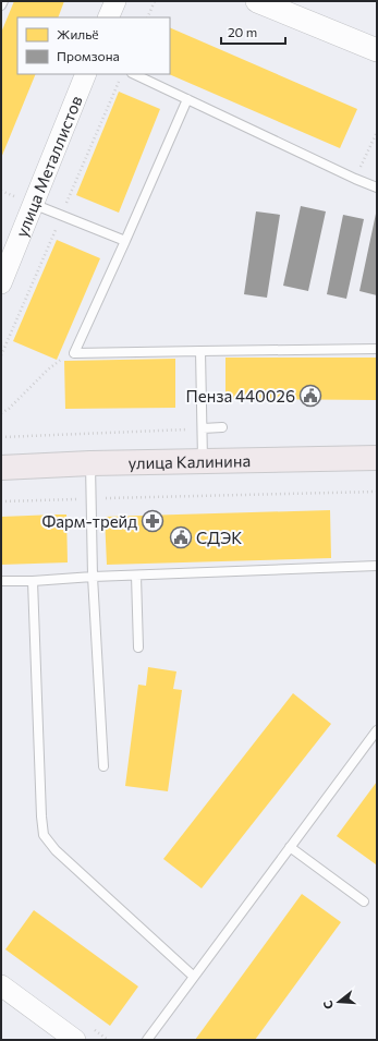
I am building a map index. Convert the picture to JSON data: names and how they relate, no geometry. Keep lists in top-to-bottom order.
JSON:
{
  "streets": {
    "main road": ["улица Калинина"],
    "street": ["улица Металлистов"]
  },
  "places": {
    "public building": ["Пенза 440026", "СДЭК"],
    "pharmacy": ["Фарм-трейд"]
  },
  "legend": ["Жильё", "Промзона"],
  "scale_bar": "20 m",
  "north": "left"
}
